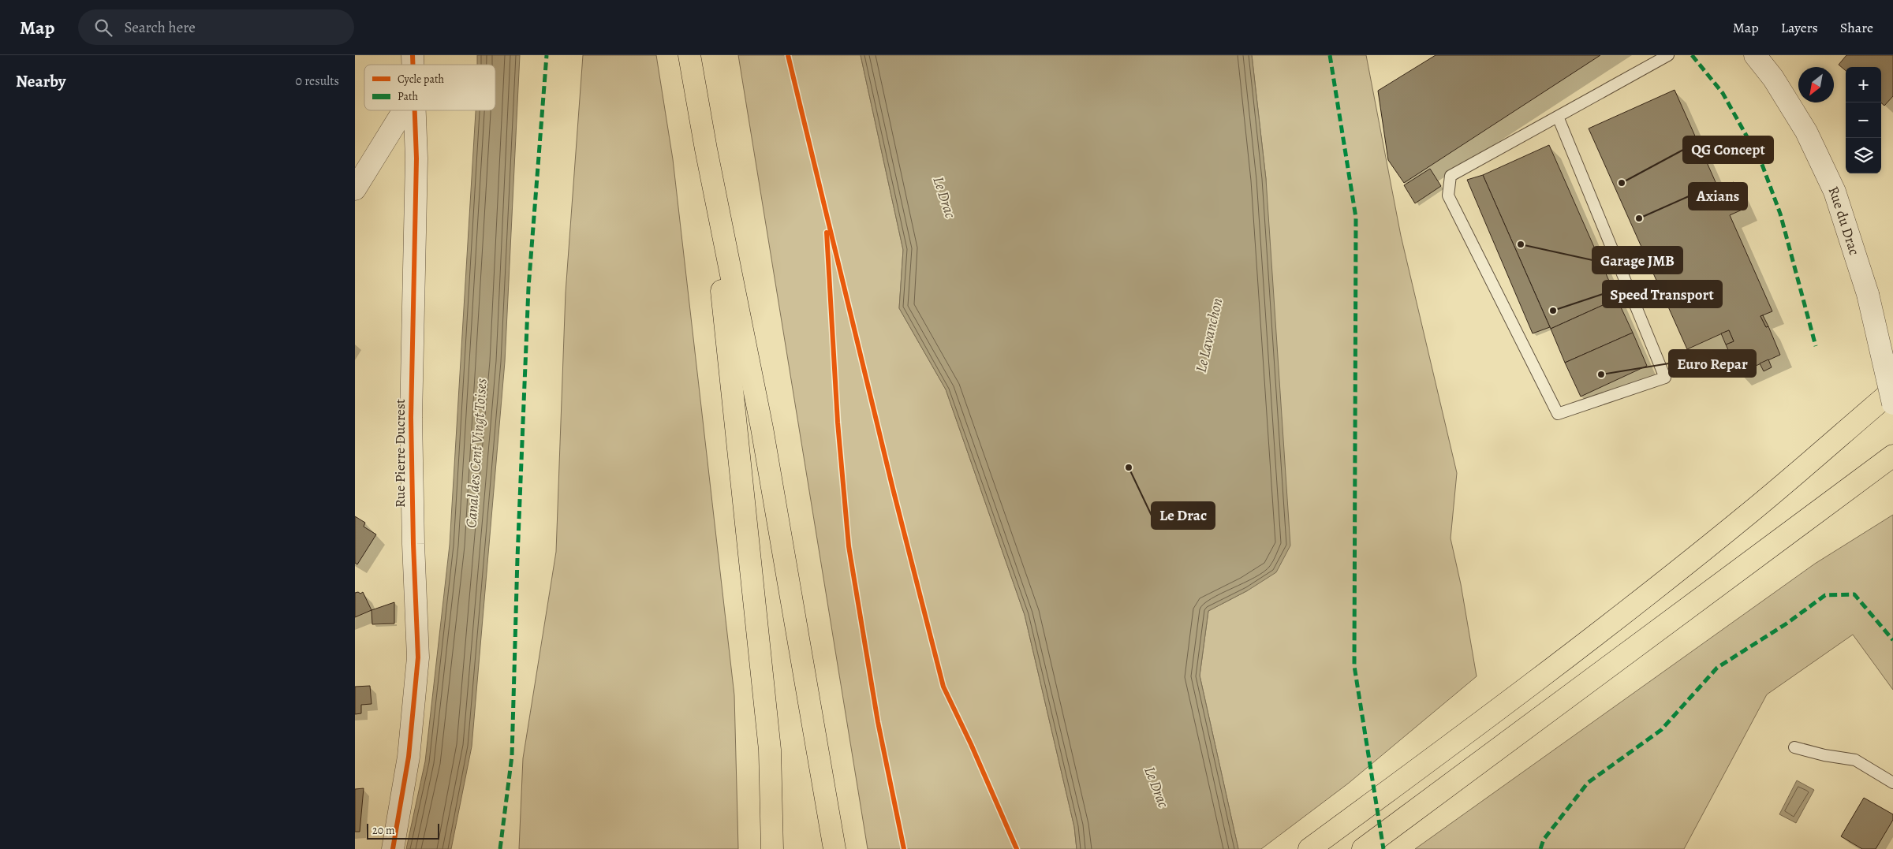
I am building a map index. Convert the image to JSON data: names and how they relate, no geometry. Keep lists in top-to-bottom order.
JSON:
{
  "streets": {
    "street": ["Rue du Drac", "Rue Pierre Ducrest"]
  },
  "water": ["Le Drac", "Le Lavanchon", "Canal des Cent Vingt Toises"],
  "places": [
    "QG Concept",
    "Axians",
    "Garage JMB",
    "Speed Transport",
    "Euro Repar",
    "Le Drac"
  ],
  "legend": ["Cycle path", "Path"],
  "scale_bar": "20 m",
  "north": "bottom left",
  "page": {
    "header": "Map",
    "search": "Search here",
    "nav": ["Map", "Layers", "Share"],
    "heading": ["Nearby", "0 results"],
    "map_buttons": ["+", "−"],
    "scale": "20 m"
  }
}
